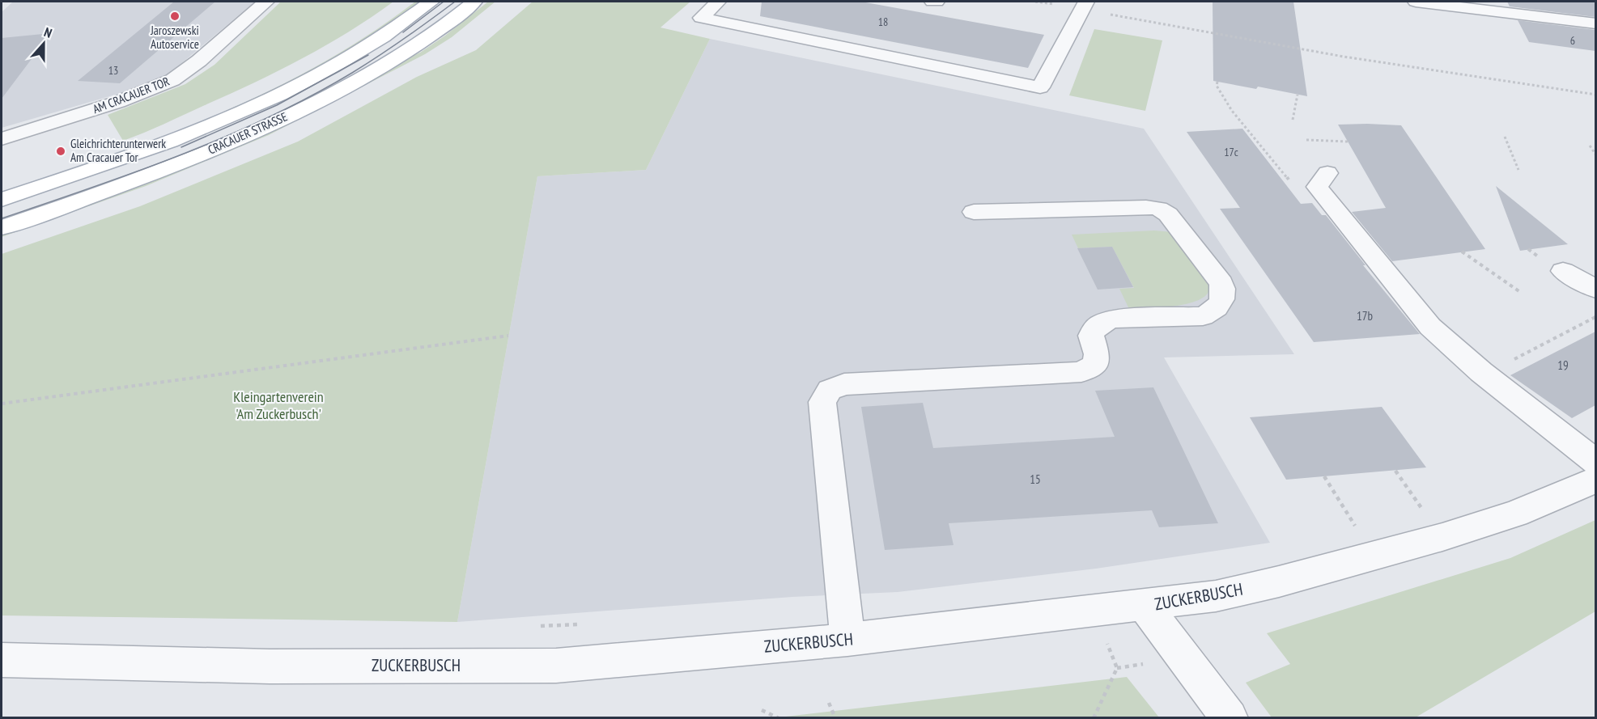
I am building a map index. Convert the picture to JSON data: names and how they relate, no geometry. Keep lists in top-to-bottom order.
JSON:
{
  "streets": {
    "main road": ["CRACAUER STRASSE"],
    "street": ["AM CRACAUER TOR", "ZUCKERBUSCH"]
  },
  "parks": ["Kleingartenverein 'Am Zuckerbusch'"],
  "places": ["Jaroszewski Autoservice", "Gleichrichterunterwerk Am Cracauer Tor"],
  "house_numbers": [
    "18",
    "6",
    "13",
    "17c",
    "17b",
    "19",
    "15"
  ],
  "north": "top"
}
